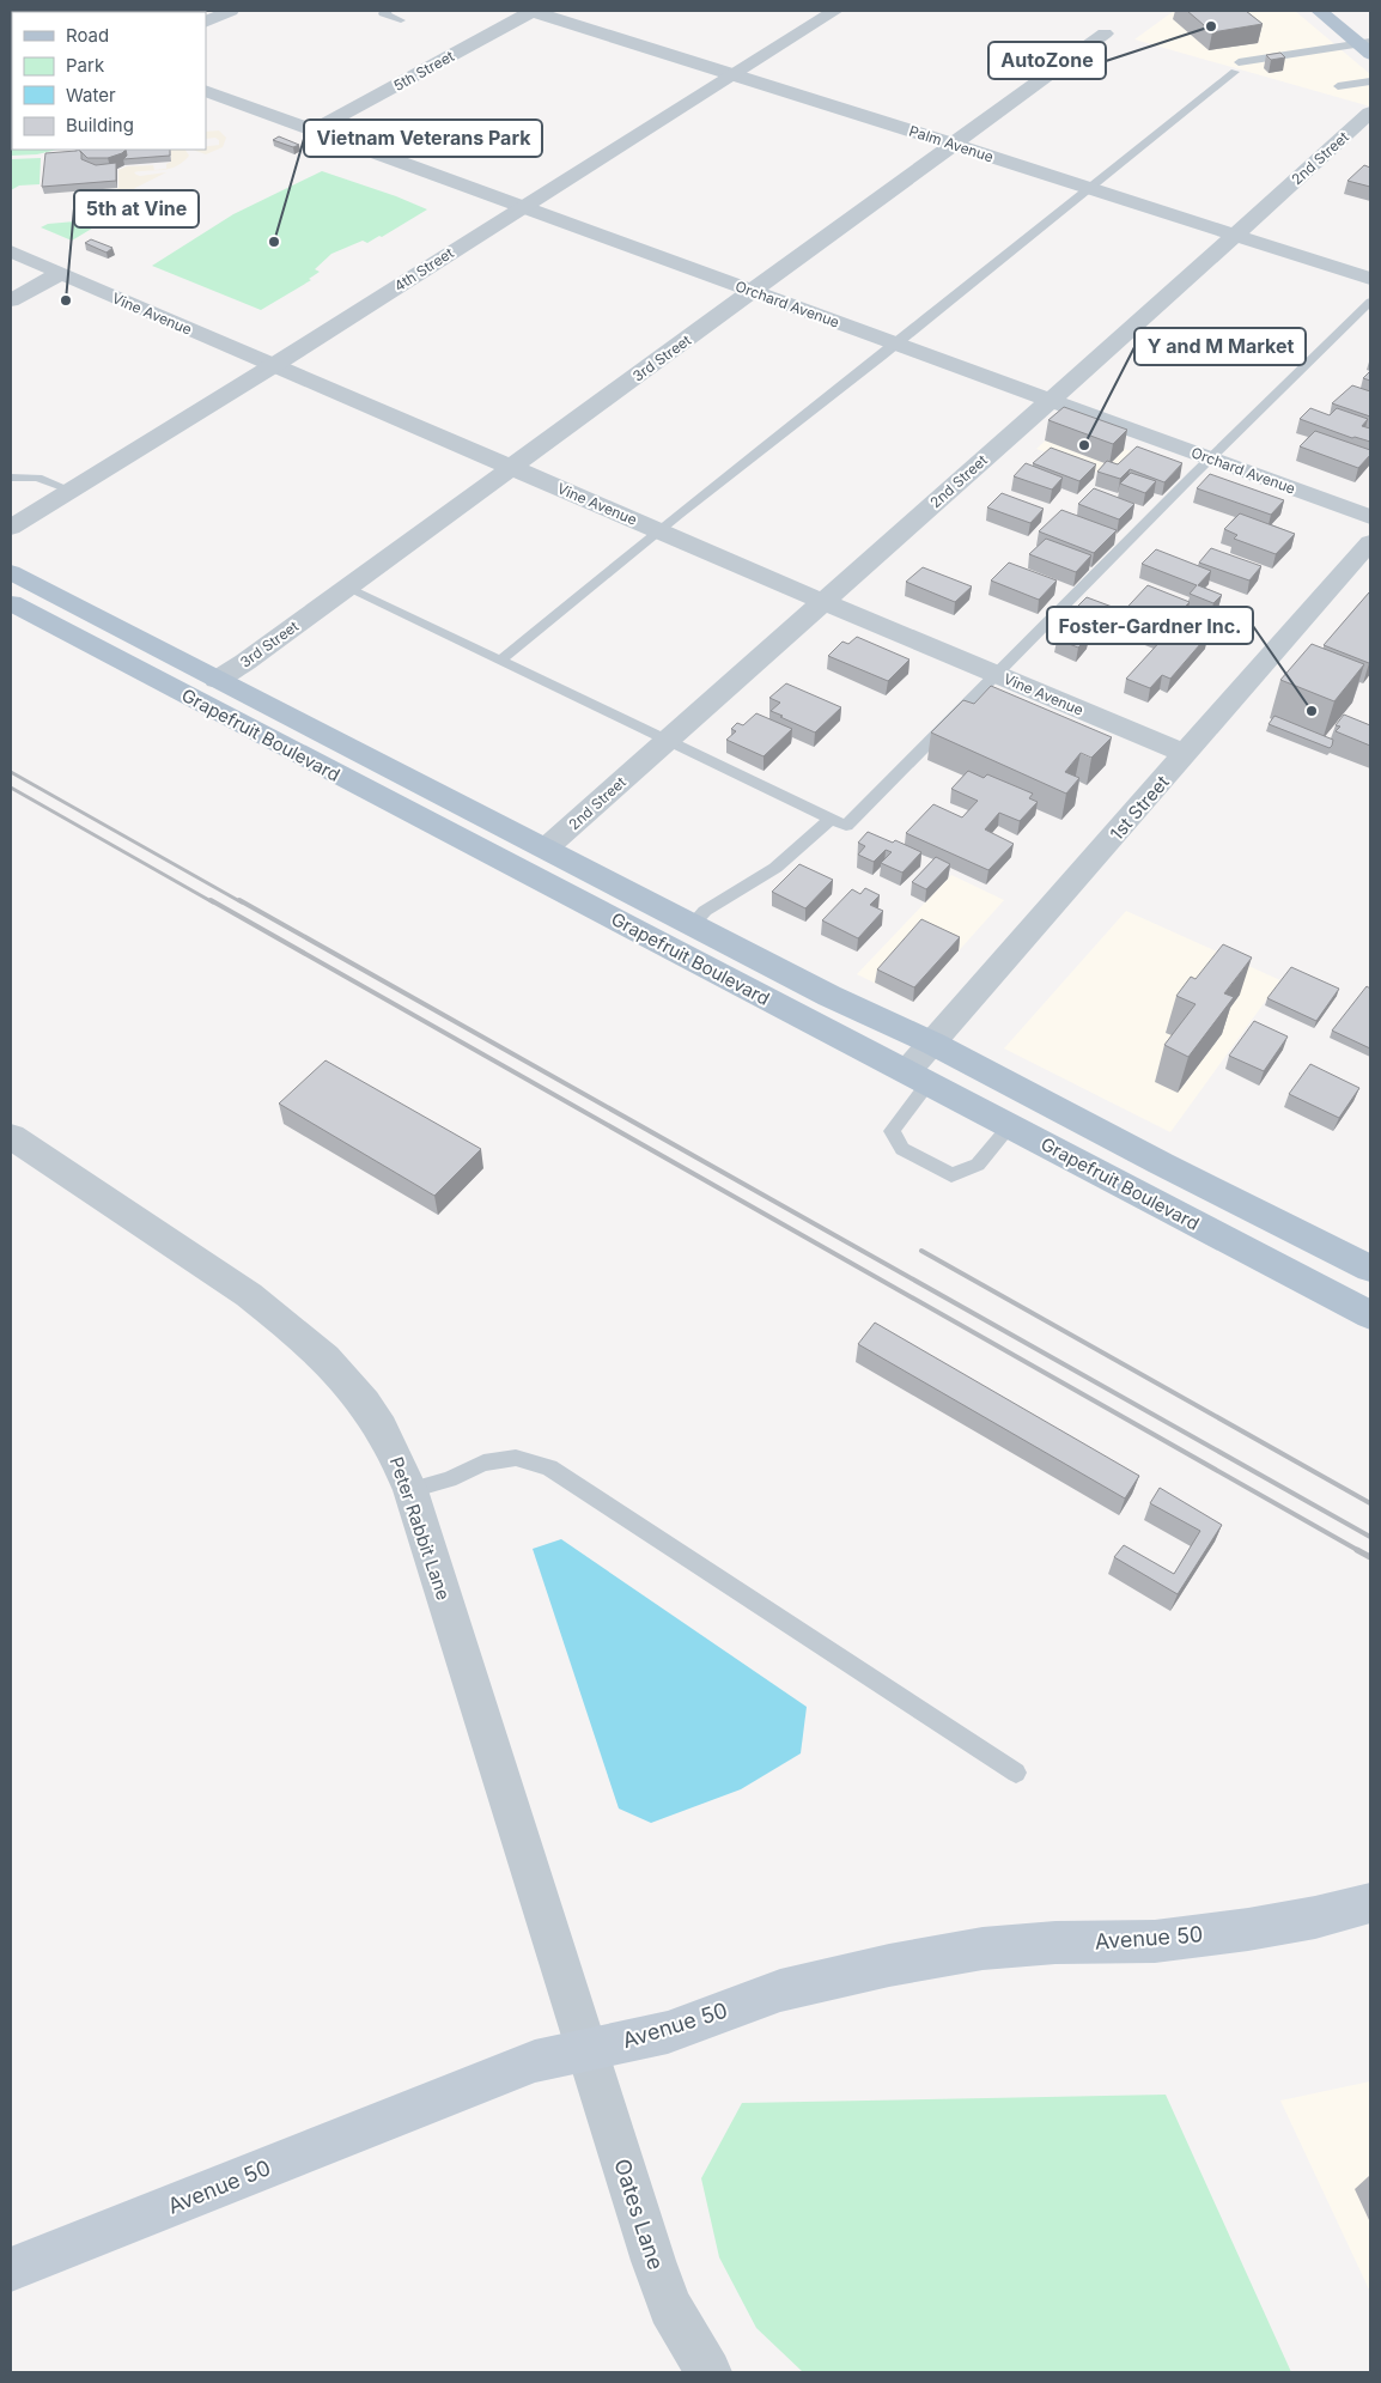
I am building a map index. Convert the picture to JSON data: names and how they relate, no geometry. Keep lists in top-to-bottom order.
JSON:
{
  "streets": {
    "main road": ["Grapefruit Boulevard", "Avenue 50"],
    "street": [
      "5th Street",
      "Palm Avenue",
      "2nd Street",
      "4th Street",
      "Orchard Avenue",
      "Vine Avenue",
      "3rd Street",
      "1st Street",
      "Peter Rabbit Lane",
      "Oates Lane"
    ]
  },
  "crossings": [
    ["5th Street", "Palm Avenue"],
    ["5th Street", "Orchard Avenue"],
    ["Palm Avenue", "2nd Street"],
    ["Palm Avenue", "4th Street"],
    ["Palm Avenue", "3rd Street"],
    ["2nd Street", "Orchard Avenue"],
    ["2nd Street", "Vine Avenue"],
    ["2nd Street", "Grapefruit Boulevard"],
    ["4th Street", "Orchard Avenue"],
    ["4th Street", "Vine Avenue"],
    ["Orchard Avenue", "3rd Street"],
    ["Vine Avenue", "3rd Street"],
    ["Vine Avenue", "1st Street"],
    ["3rd Street", "Grapefruit Boulevard"],
    ["Grapefruit Boulevard", "1st Street"],
    ["Peter Rabbit Lane", "Avenue 50"],
    ["Peter Rabbit Lane", "Oates Lane"],
    ["Avenue 50", "Oates Lane"]
  ],
  "places": [
    "AutoZone",
    "Vietnam Veterans Park",
    "5th at Vine",
    "Y and M Market",
    "Foster-Gardner Inc."
  ],
  "legend": [
    "Road",
    "Park",
    "Water",
    "Building"
  ]
}
